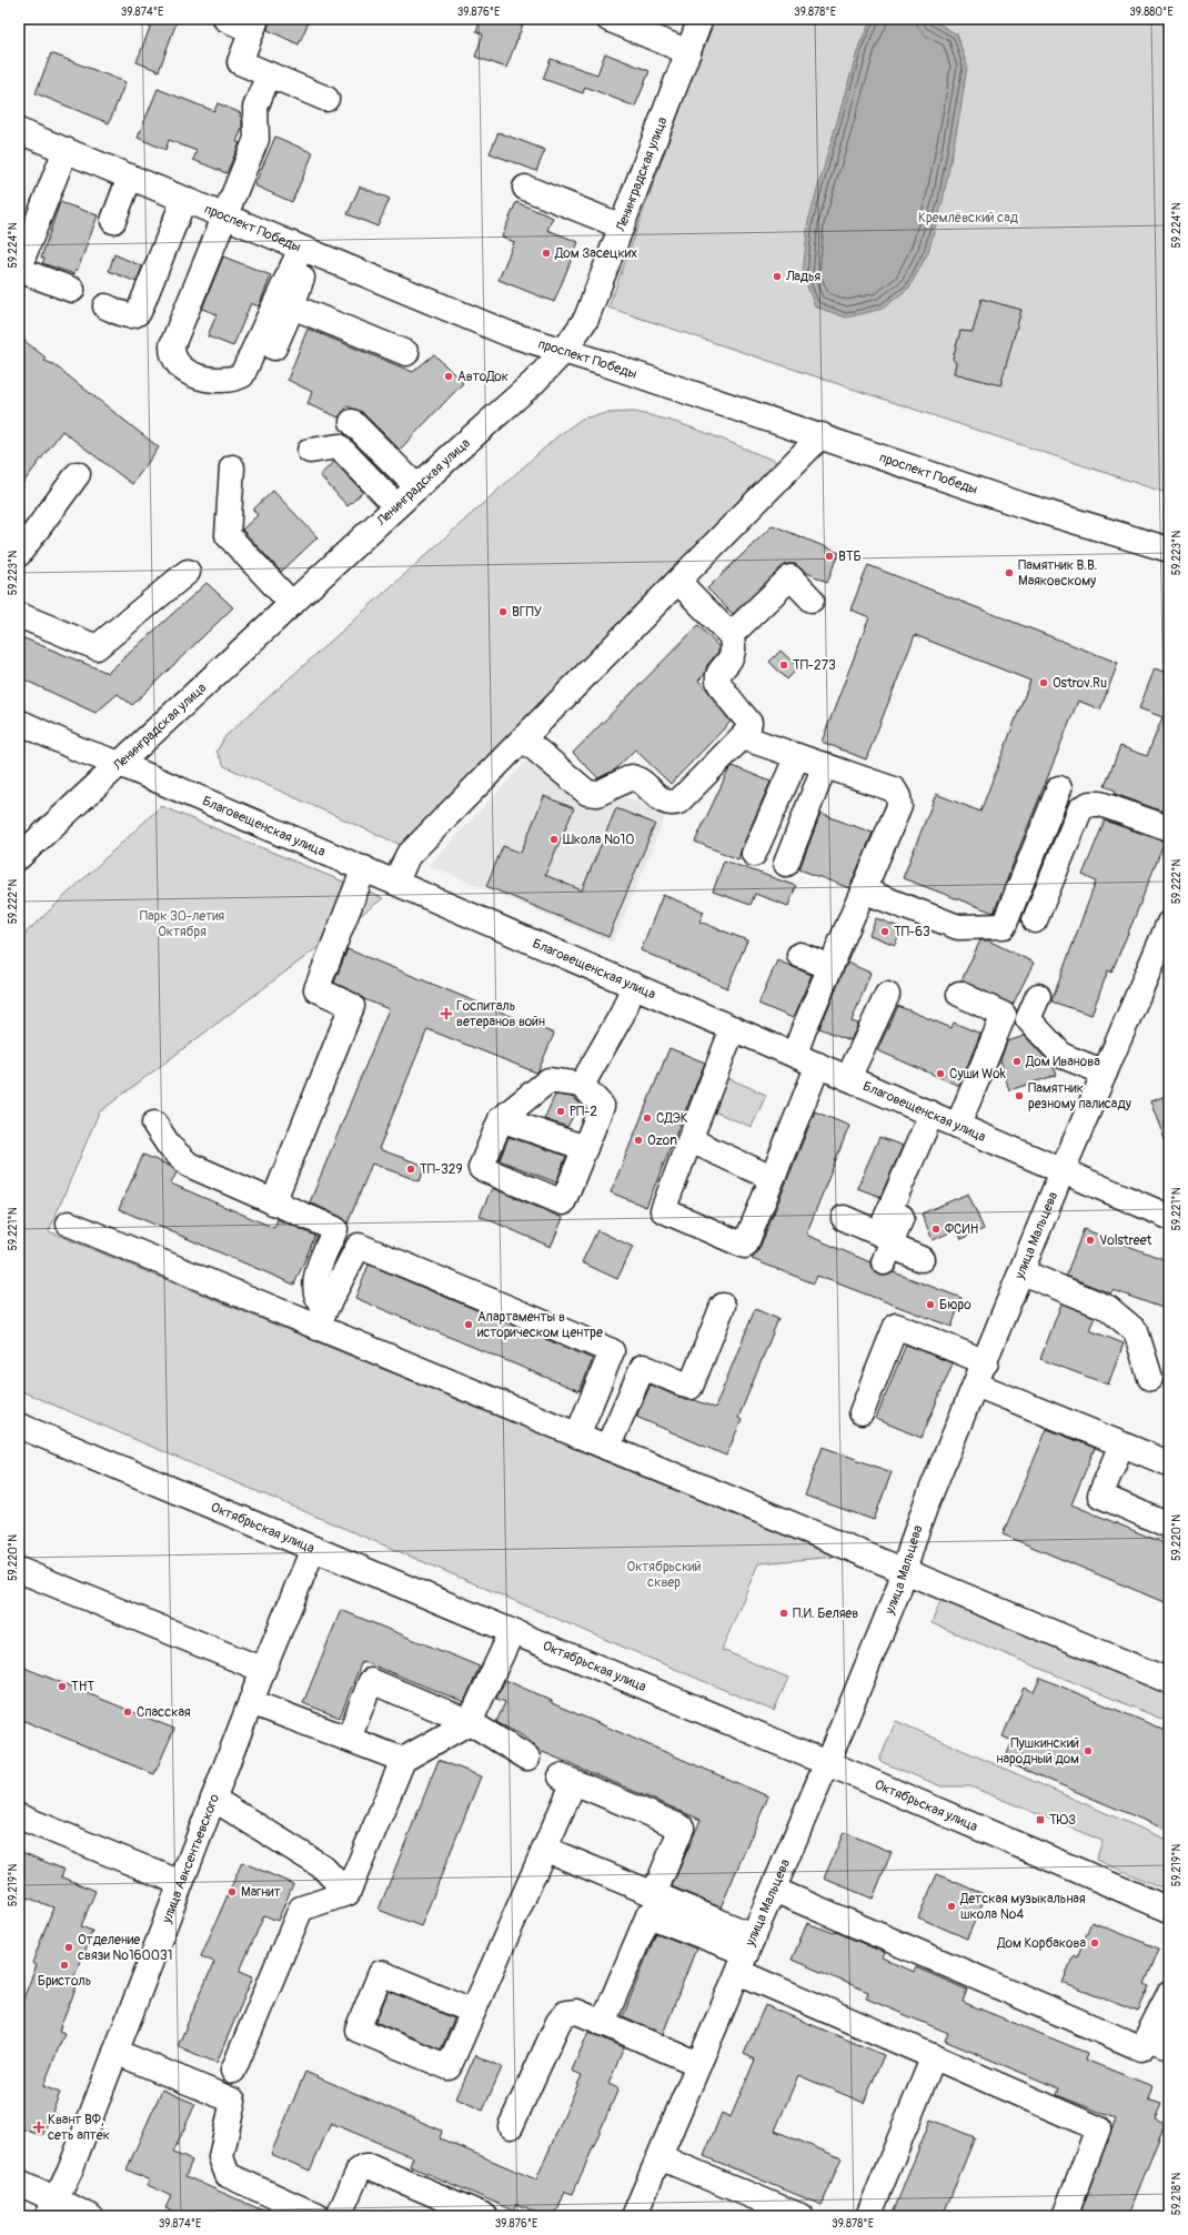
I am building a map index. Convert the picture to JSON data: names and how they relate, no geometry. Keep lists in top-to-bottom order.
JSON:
{
  "streets": {
    "street": [
      "Ленинградская улица",
      "проспект Победы",
      "Благовещенская улица",
      "улица Мальцева",
      "Октябрьская улица",
      "улица Авксентьевского"
    ]
  },
  "crossings": [
    ["Ленинградская улица", "проспект Победы"],
    ["Ленинградская улица", "Благовещенская улица"],
    ["Благовещенская улица", "улица Мальцева"],
    ["улица Мальцева", "Октябрьская улица"],
    ["Октябрьская улица", "улица Авксентьевского"]
  ],
  "parks": ["Кремлёвский сад", "Парк 30-летия Октября", "Октябрьский сквер"],
  "places": {
    "other": [
      "Дом Засецких",
      "Ладья",
      "АвтоДок",
      "ВТБ",
      "Памятник В.В. Маяковскому",
      "ВГПУ",
      "ТП-273",
      "Ostrov.Ru",
      "Школа №10",
      "ТП-63",
      "Дом Иванова",
      "Суши Wok",
      "Памятник резному палисаду",
      "РП-2",
      "СДЭК",
      "Ozon",
      "ТП-329",
      "ФСИН",
      "Volstreet",
      "Бюро",
      "Апартаменты в историческом центре",
      "П.И. Беляев",
      "ТНТ",
      "Спасская",
      "Пушкинский народный дом",
      "Магнит",
      "Детская музыкальная школа №4",
      "Дом Корбакова",
      "Отделение связи №160031",
      "Бристоль"
    ],
    "health": ["Госпиталь ветеранов войн", "Квант ВФ, сеть аптек"],
    "transit": ["ТЮЗ"]
  },
  "coordinates": [
    "39.874°E",
    "39.876°E",
    "39.878°E",
    "39.880°E",
    "59.224°N",
    "59.223°N",
    "59.222°N",
    "59.221°N",
    "59.220°N",
    "59.219°N",
    "59.218°N"
  ]
}
